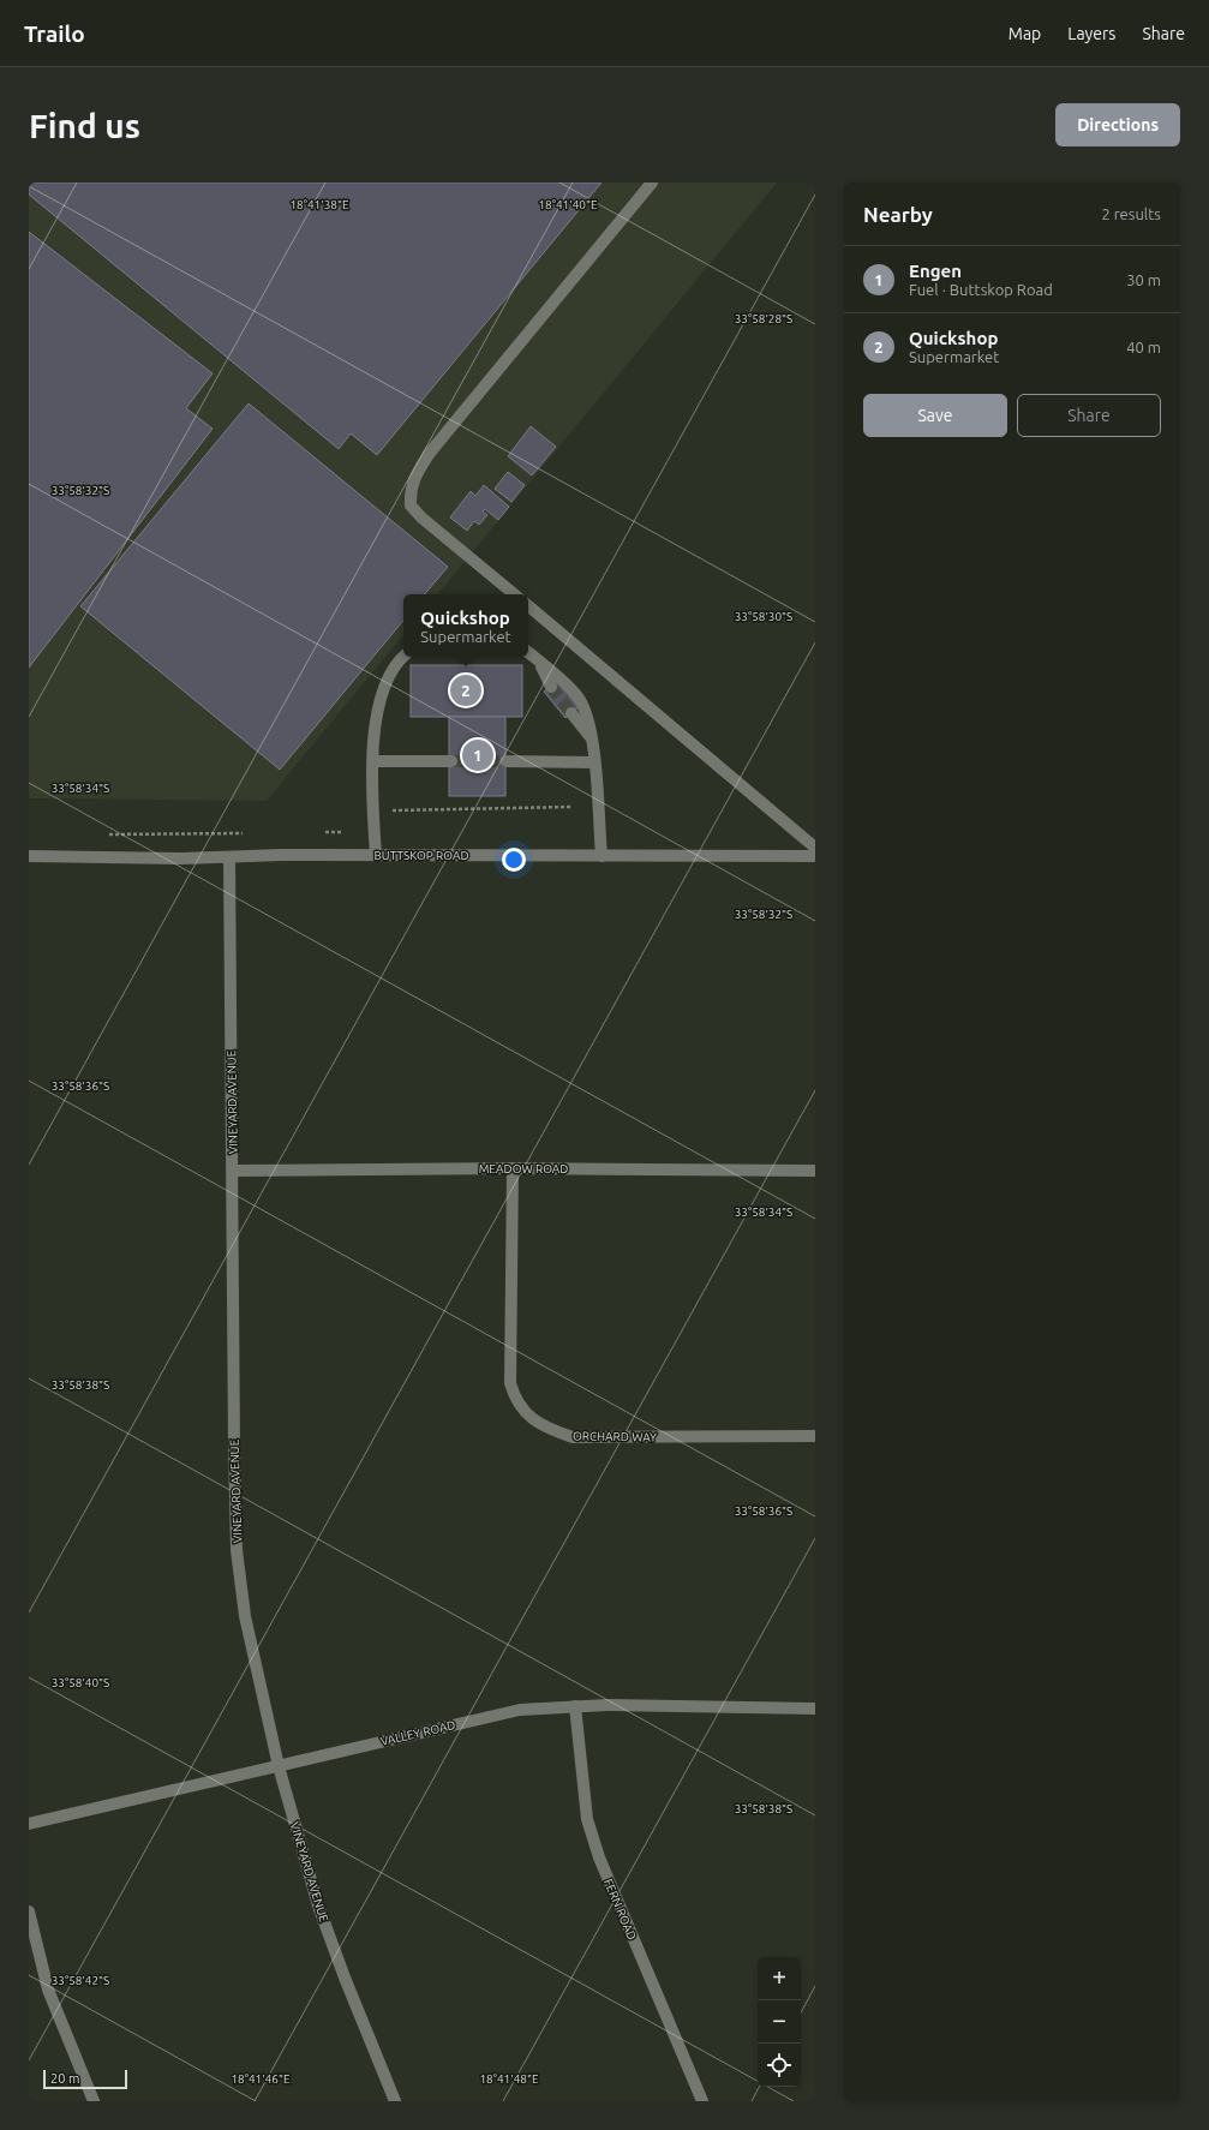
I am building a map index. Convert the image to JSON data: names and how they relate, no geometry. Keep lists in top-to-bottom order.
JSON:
{
  "streets": {
    "street": [
      "BUTTSKOP ROAD",
      "VINEYARD AVENUE",
      "MEADOW ROAD",
      "ORCHARD WAY",
      "VALLEY ROAD",
      "FERN ROAD"
    ]
  },
  "crossings": [
    ["BUTTSKOP ROAD", "VINEYARD AVENUE"],
    ["VINEYARD AVENUE", "MEADOW ROAD"],
    ["VINEYARD AVENUE", "VALLEY ROAD"],
    ["MEADOW ROAD", "ORCHARD WAY"],
    ["VALLEY ROAD", "FERN ROAD"]
  ],
  "scale_bar": "20 m",
  "page": {
    "header": "Trailo",
    "nav": ["Map", "Layers", "Share"],
    "buttons": [
      "Directions",
      ["Save", "Share"]
    ],
    "title": "Find us",
    "heading": ["Nearby", "2 results"],
    "list": [
      {
        "mark": "1",
        "name": "Engen",
        "note": "Fuel · Buttskop Road",
        "value": "30 m"
      },
      {
        "mark": "2",
        "name": "Quickshop",
        "note": "Supermarket",
        "value": "40 m"
      }
    ],
    "popup": ["Quickshop", "Supermarket"],
    "pins": ["2", "1"],
    "map_buttons": ["+", "−"],
    "scale": "20 m"
  },
  "coordinates": [
    "18°41'38\"E",
    "18°41'40\"E",
    "33°58'28\"S",
    "33°58'32\"S",
    "33°58'30\"S",
    "33°58'34\"S",
    "33°58'36\"S",
    "33°58'38\"S",
    "33°58'40\"S",
    "33°58'42\"S",
    "18°41'46\"E",
    "18°41'48\"E"
  ]
}
